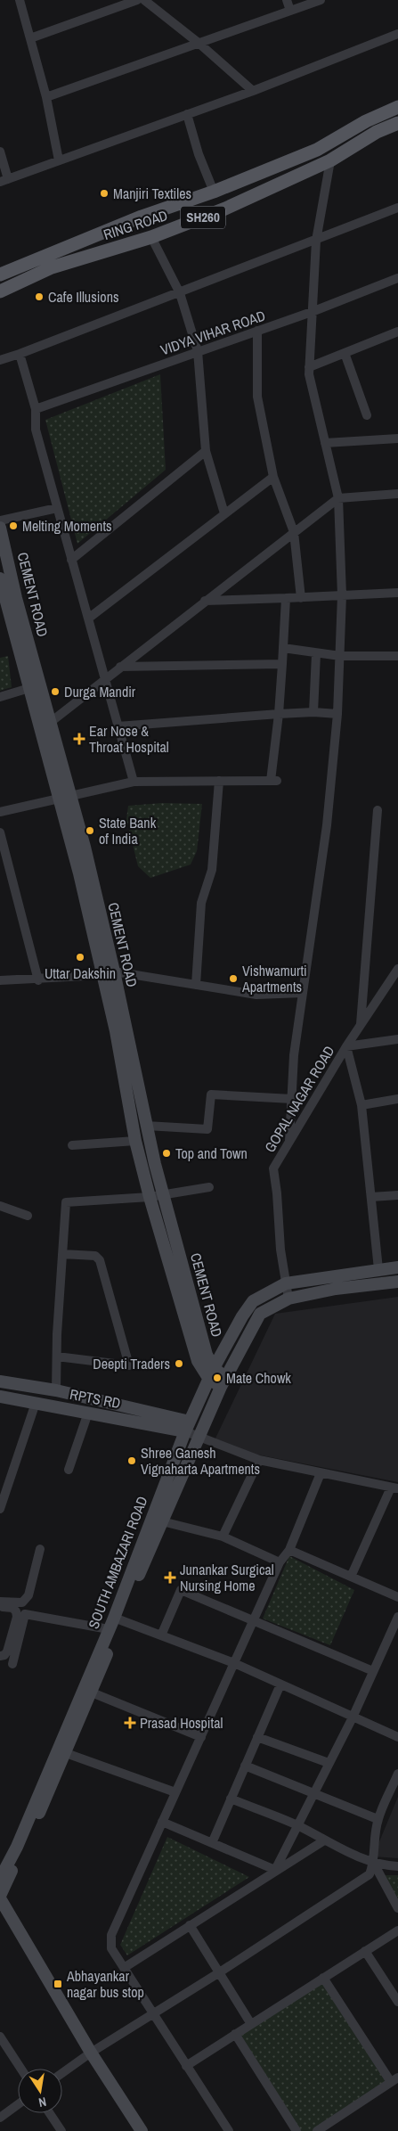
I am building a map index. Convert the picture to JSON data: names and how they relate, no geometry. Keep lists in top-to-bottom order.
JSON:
{
  "streets": {
    "main road": [
      "SH260",
      "RING ROAD",
      "CEMENT ROAD",
      "RPTS RD",
      "SOUTH AMBAZARI ROAD"
    ],
    "street": ["VIDYA VIHAR ROAD", "GOPAL NAGAR ROAD"]
  },
  "crossings": [
    ["CEMENT ROAD", "SOUTH AMBAZARI ROAD"],
    ["GOPAL NAGAR ROAD", "SOUTH AMBAZARI ROAD"],
    ["RPTS RD", "SOUTH AMBAZARI ROAD"]
  ],
  "places": {
    "other": [
      "Manjiri Textiles",
      "Cafe Illusions",
      "Melting Moments",
      "Durga Mandir",
      "State Bank of India",
      "Uttar Dakshin",
      "Vishwamurti Apartments",
      "Top and Town",
      "Deepti Traders",
      "Mate Chowk",
      "Shree Ganesh Vignaharta Apartments"
    ],
    "health": ["Ear Nose & Throat Hospital", "Junankar Surgical Nursing Home", "Prasad Hospital"],
    "transit": ["Abhayankar nagar bus stop"]
  },
  "north": "bottom"
}
